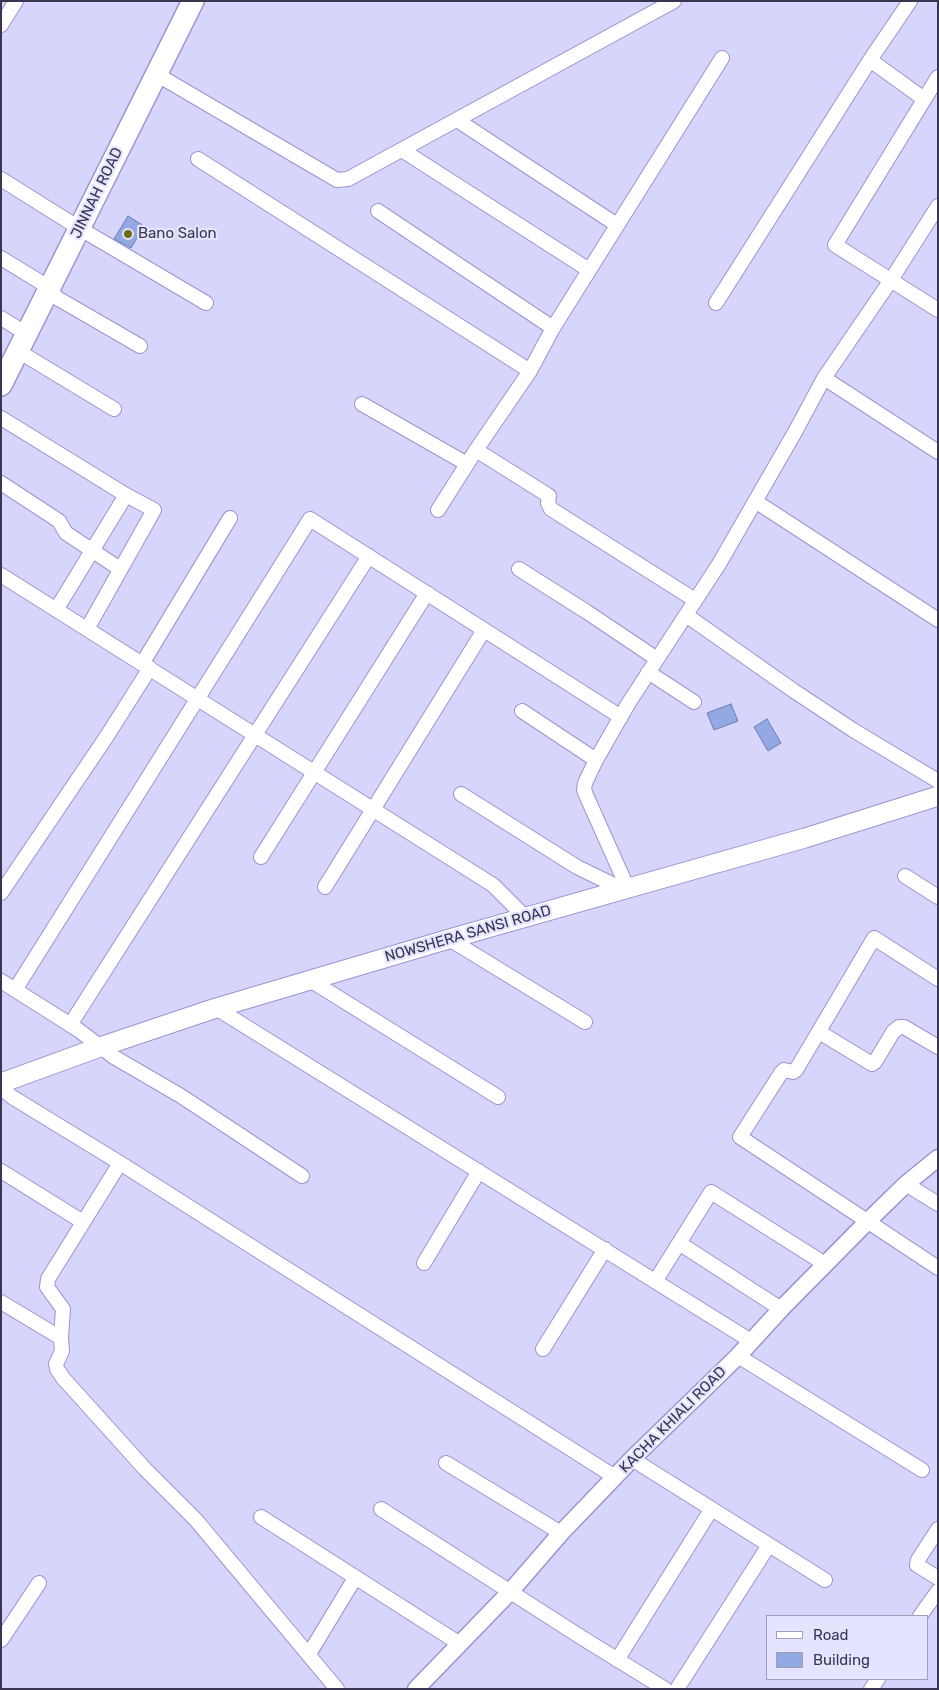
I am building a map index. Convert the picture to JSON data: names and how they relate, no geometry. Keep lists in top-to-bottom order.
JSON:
{
  "streets": {
    "main road": ["JINNAH ROAD", "NOWSHERA SANSI ROAD"],
    "street": ["KACHA KHIALI ROAD"]
  },
  "places": ["Bano Salon"],
  "legend": ["Road", "Building"]
}
